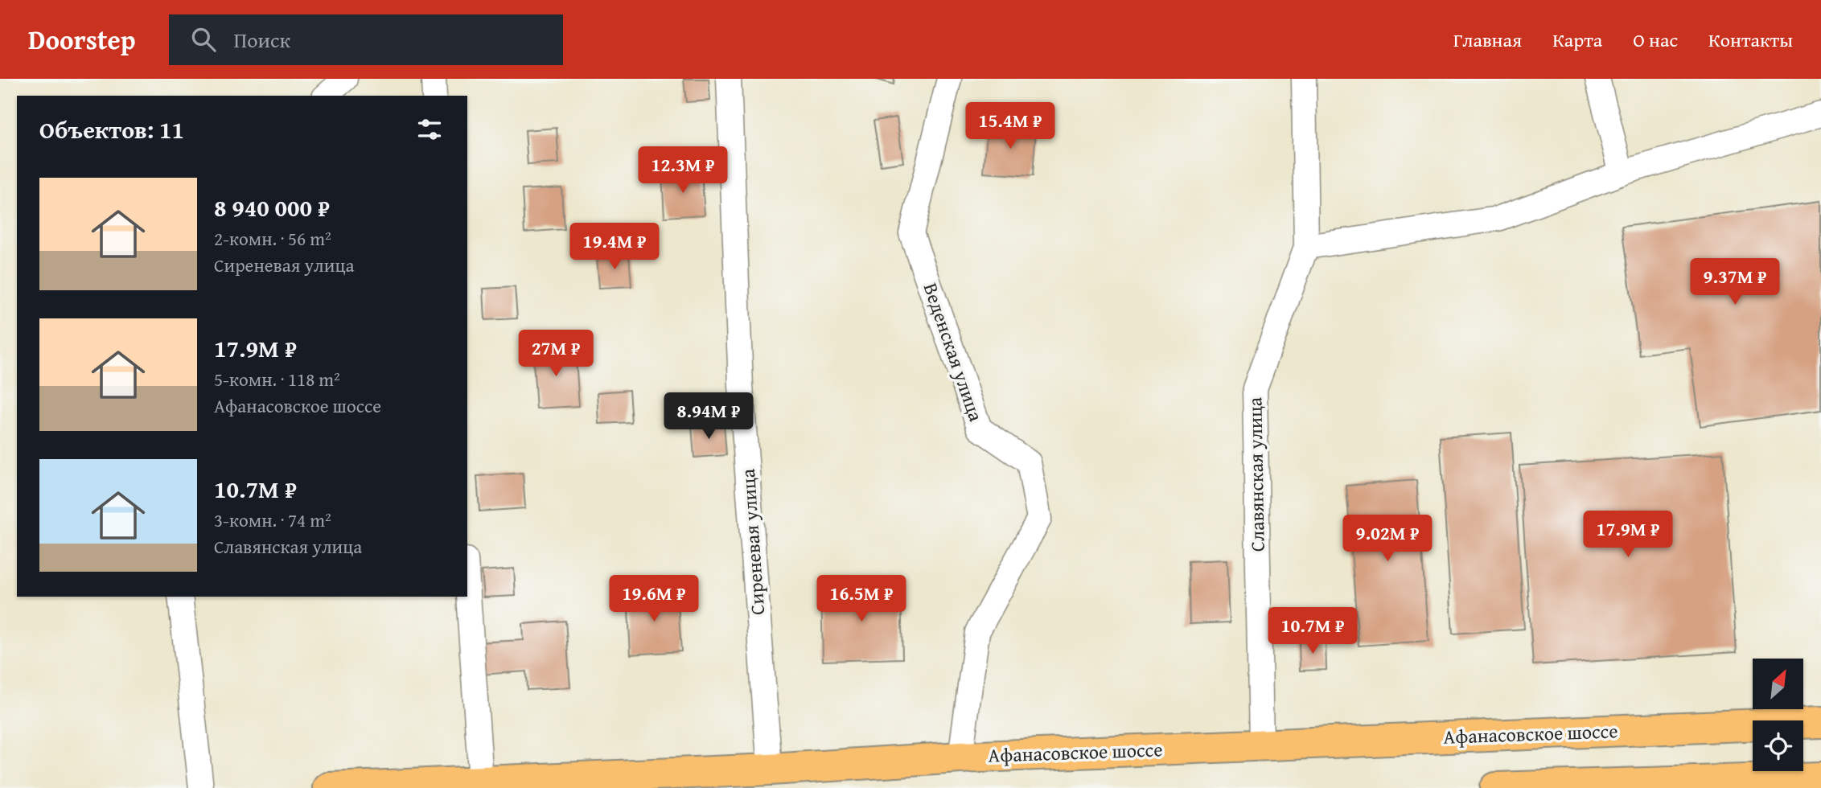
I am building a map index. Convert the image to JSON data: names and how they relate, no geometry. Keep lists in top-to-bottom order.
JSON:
{
  "streets": {
    "main road": ["Афанасовское шоссе"],
    "street": ["Веденская улица", "Славянская улица", "Сиреневая улица"]
  },
  "crossings": [
    ["Веденская улица", "Афанасовское шоссе"],
    ["Славянская улица", "Афанасовское шоссе"],
    ["Сиреневая улица", "Афанасовское шоссе"]
  ],
  "north": "top right",
  "page": {
    "header": "Doorstep",
    "search": "Поиск",
    "nav": [
      "Главная",
      "Карта",
      "О нас",
      "Контакты"
    ],
    "heading": "Объектов: 11",
    "price": [
      "15.4M ₽",
      "12.3M ₽",
      "19.4M ₽",
      "9.37M ₽",
      "27M ₽",
      "8.94M ₽",
      "17.9M ₽",
      "9.02M ₽",
      "19.6M ₽",
      "16.5M ₽",
      "10.7M ₽"
    ],
    "list": [
      {
        "name": "8 940 000 ₽",
        "note": "2-комн. · 56 m² · Сиреневая улица"
      },
      {
        "name": "17.9M ₽",
        "note": "5-комн. · 118 m² · Афанасовское шоссе"
      },
      {
        "name": "10.7M ₽",
        "note": "3-комн. · 74 m² · Славянская улица"
      }
    ]
  }
}
